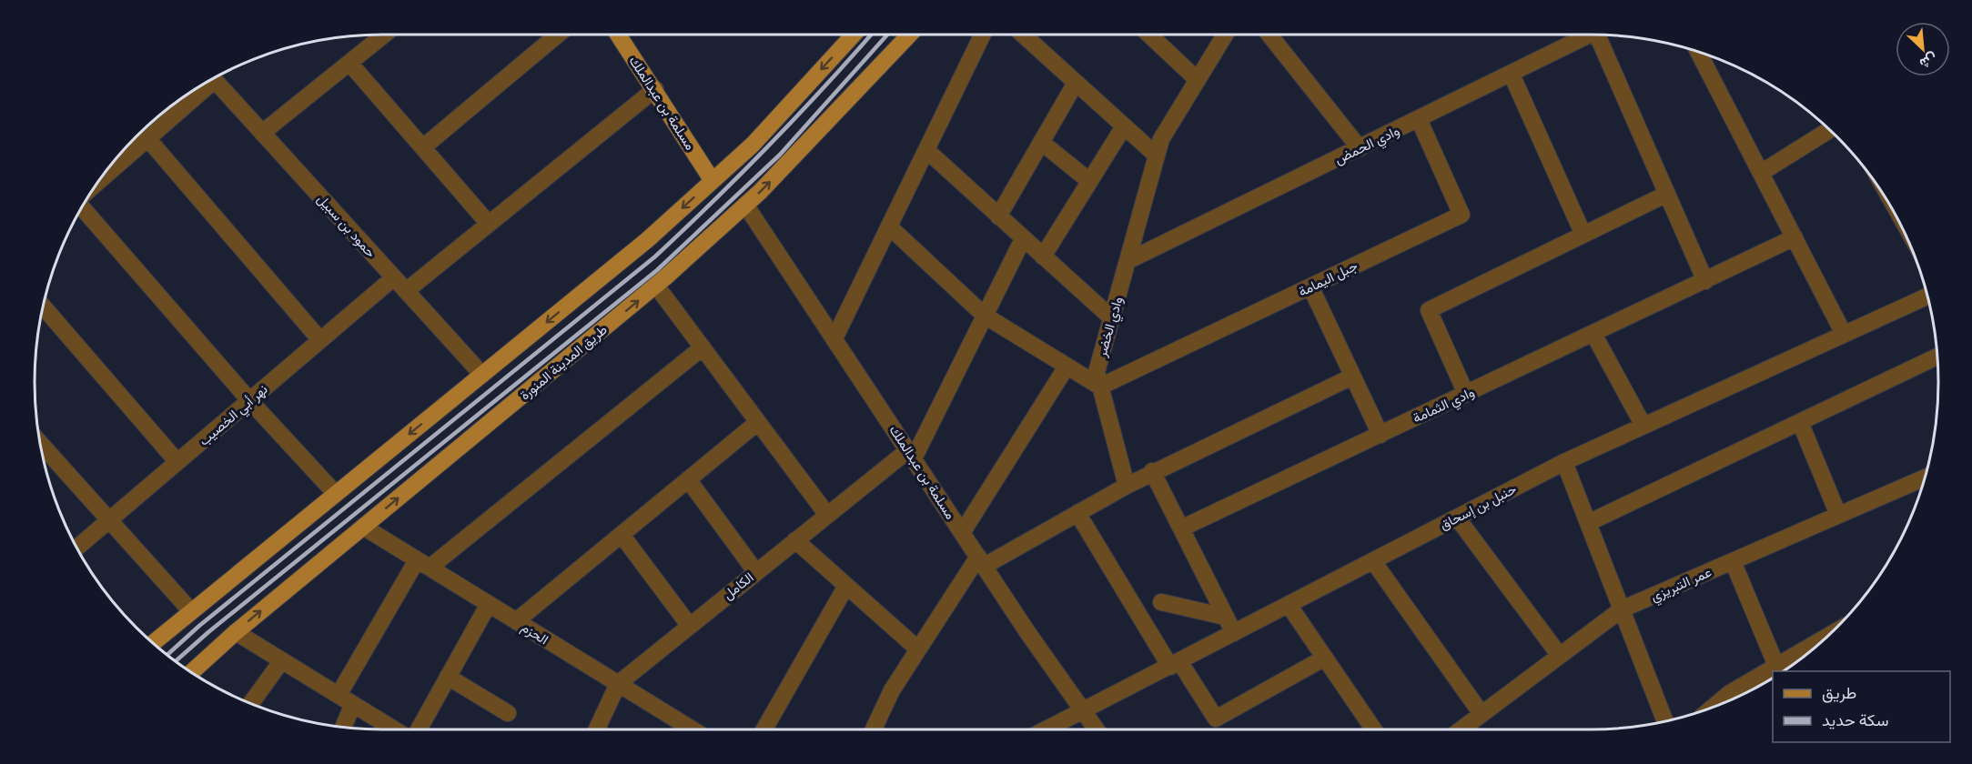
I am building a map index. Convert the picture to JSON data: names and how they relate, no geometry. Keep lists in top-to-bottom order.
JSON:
{
  "streets": {
    "main road": ["مسلمة بن عبدالملك", "طريق المدينة المنورة"],
    "street": [
      "وادي الحمض",
      "حمود بن سبيل",
      "جبل اليمامة",
      "وادي الخضر",
      "وادي الثمامة",
      "نهر أبي الخصيب",
      "حنبل بن إسحاق",
      "عمر التبريزي",
      "الكامل",
      "الحزم"
    ]
  },
  "crossings": [
    ["مسلمة بن عبدالملك", "طريق المدينة المنورة"],
    ["مسلمة بن عبدالملك", "حنبل بن إسحاق"],
    ["مسلمة بن عبدالملك", "الكامل"],
    ["وادي الحمض", "جبل اليمامة"],
    ["وادي الحمض", "وادي الخضر"],
    ["حمود بن سبيل", "نهر أبي الخصيب"],
    ["جبل اليمامة", "وادي الخضر"],
    ["طريق المدينة المنورة", "الحزم"],
    ["الكامل", "الحزم"]
  ],
  "legend": ["طريق", "سكة حديد"],
  "north": "bottom right"
}
